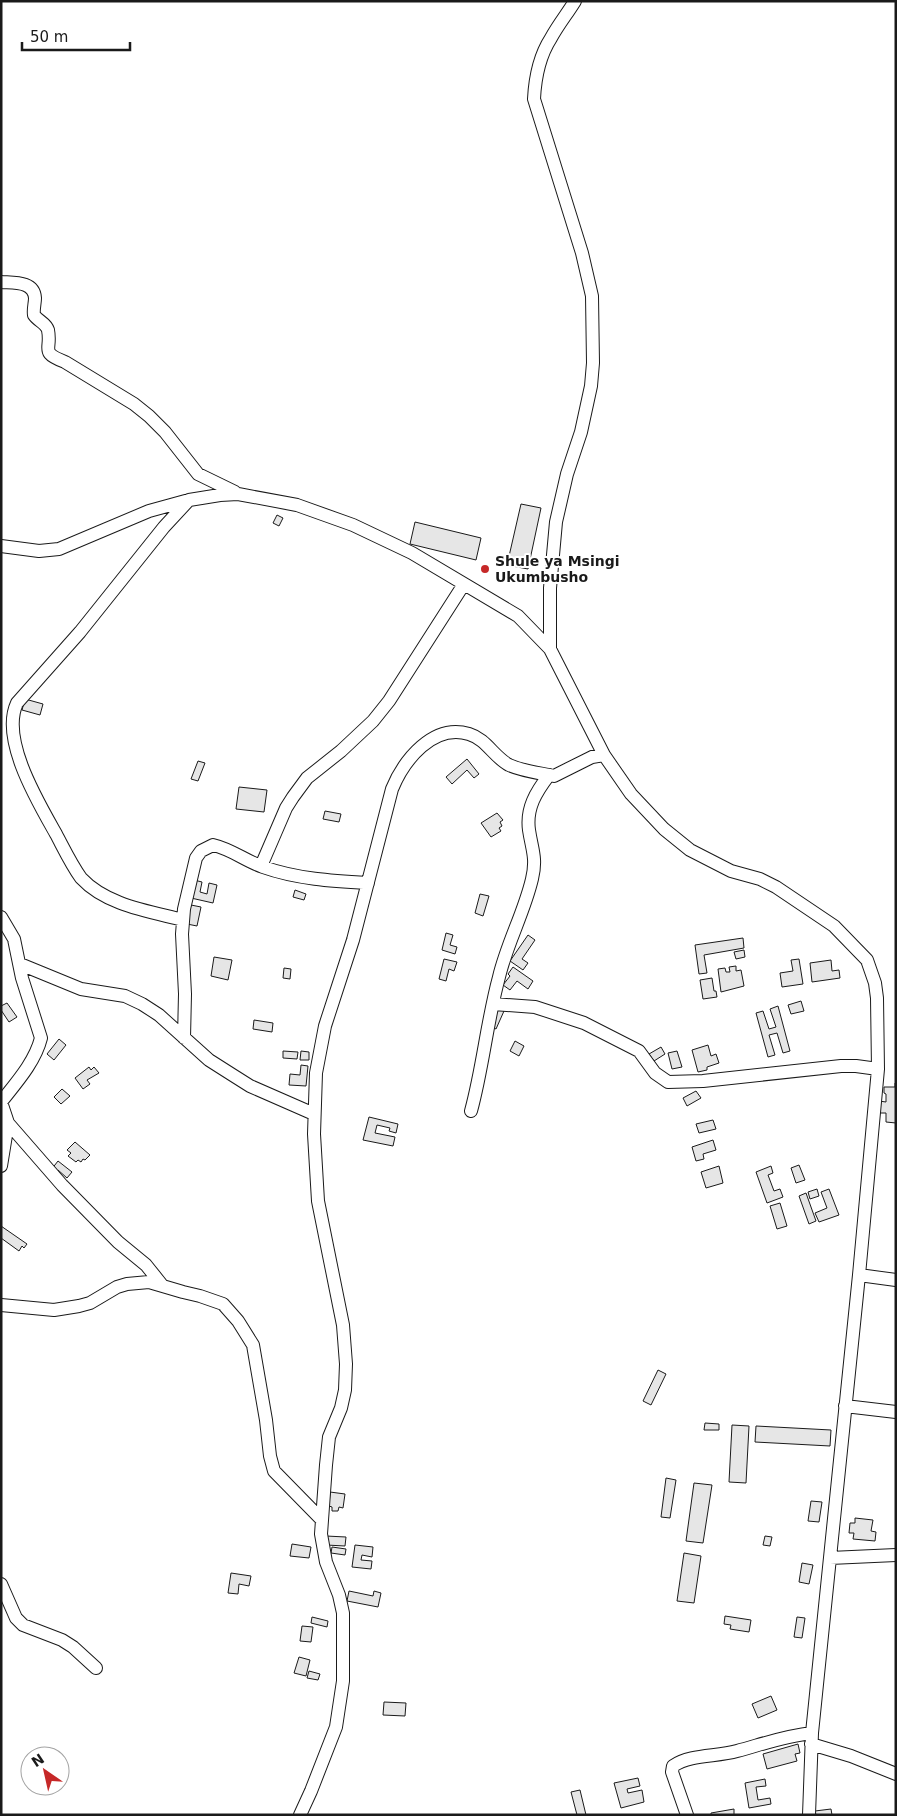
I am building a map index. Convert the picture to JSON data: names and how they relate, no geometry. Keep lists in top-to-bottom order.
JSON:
{
  "places": ["Shule ya Msingi Ukumbusho"],
  "scale_bar": "50 m",
  "north": "top left"
}
